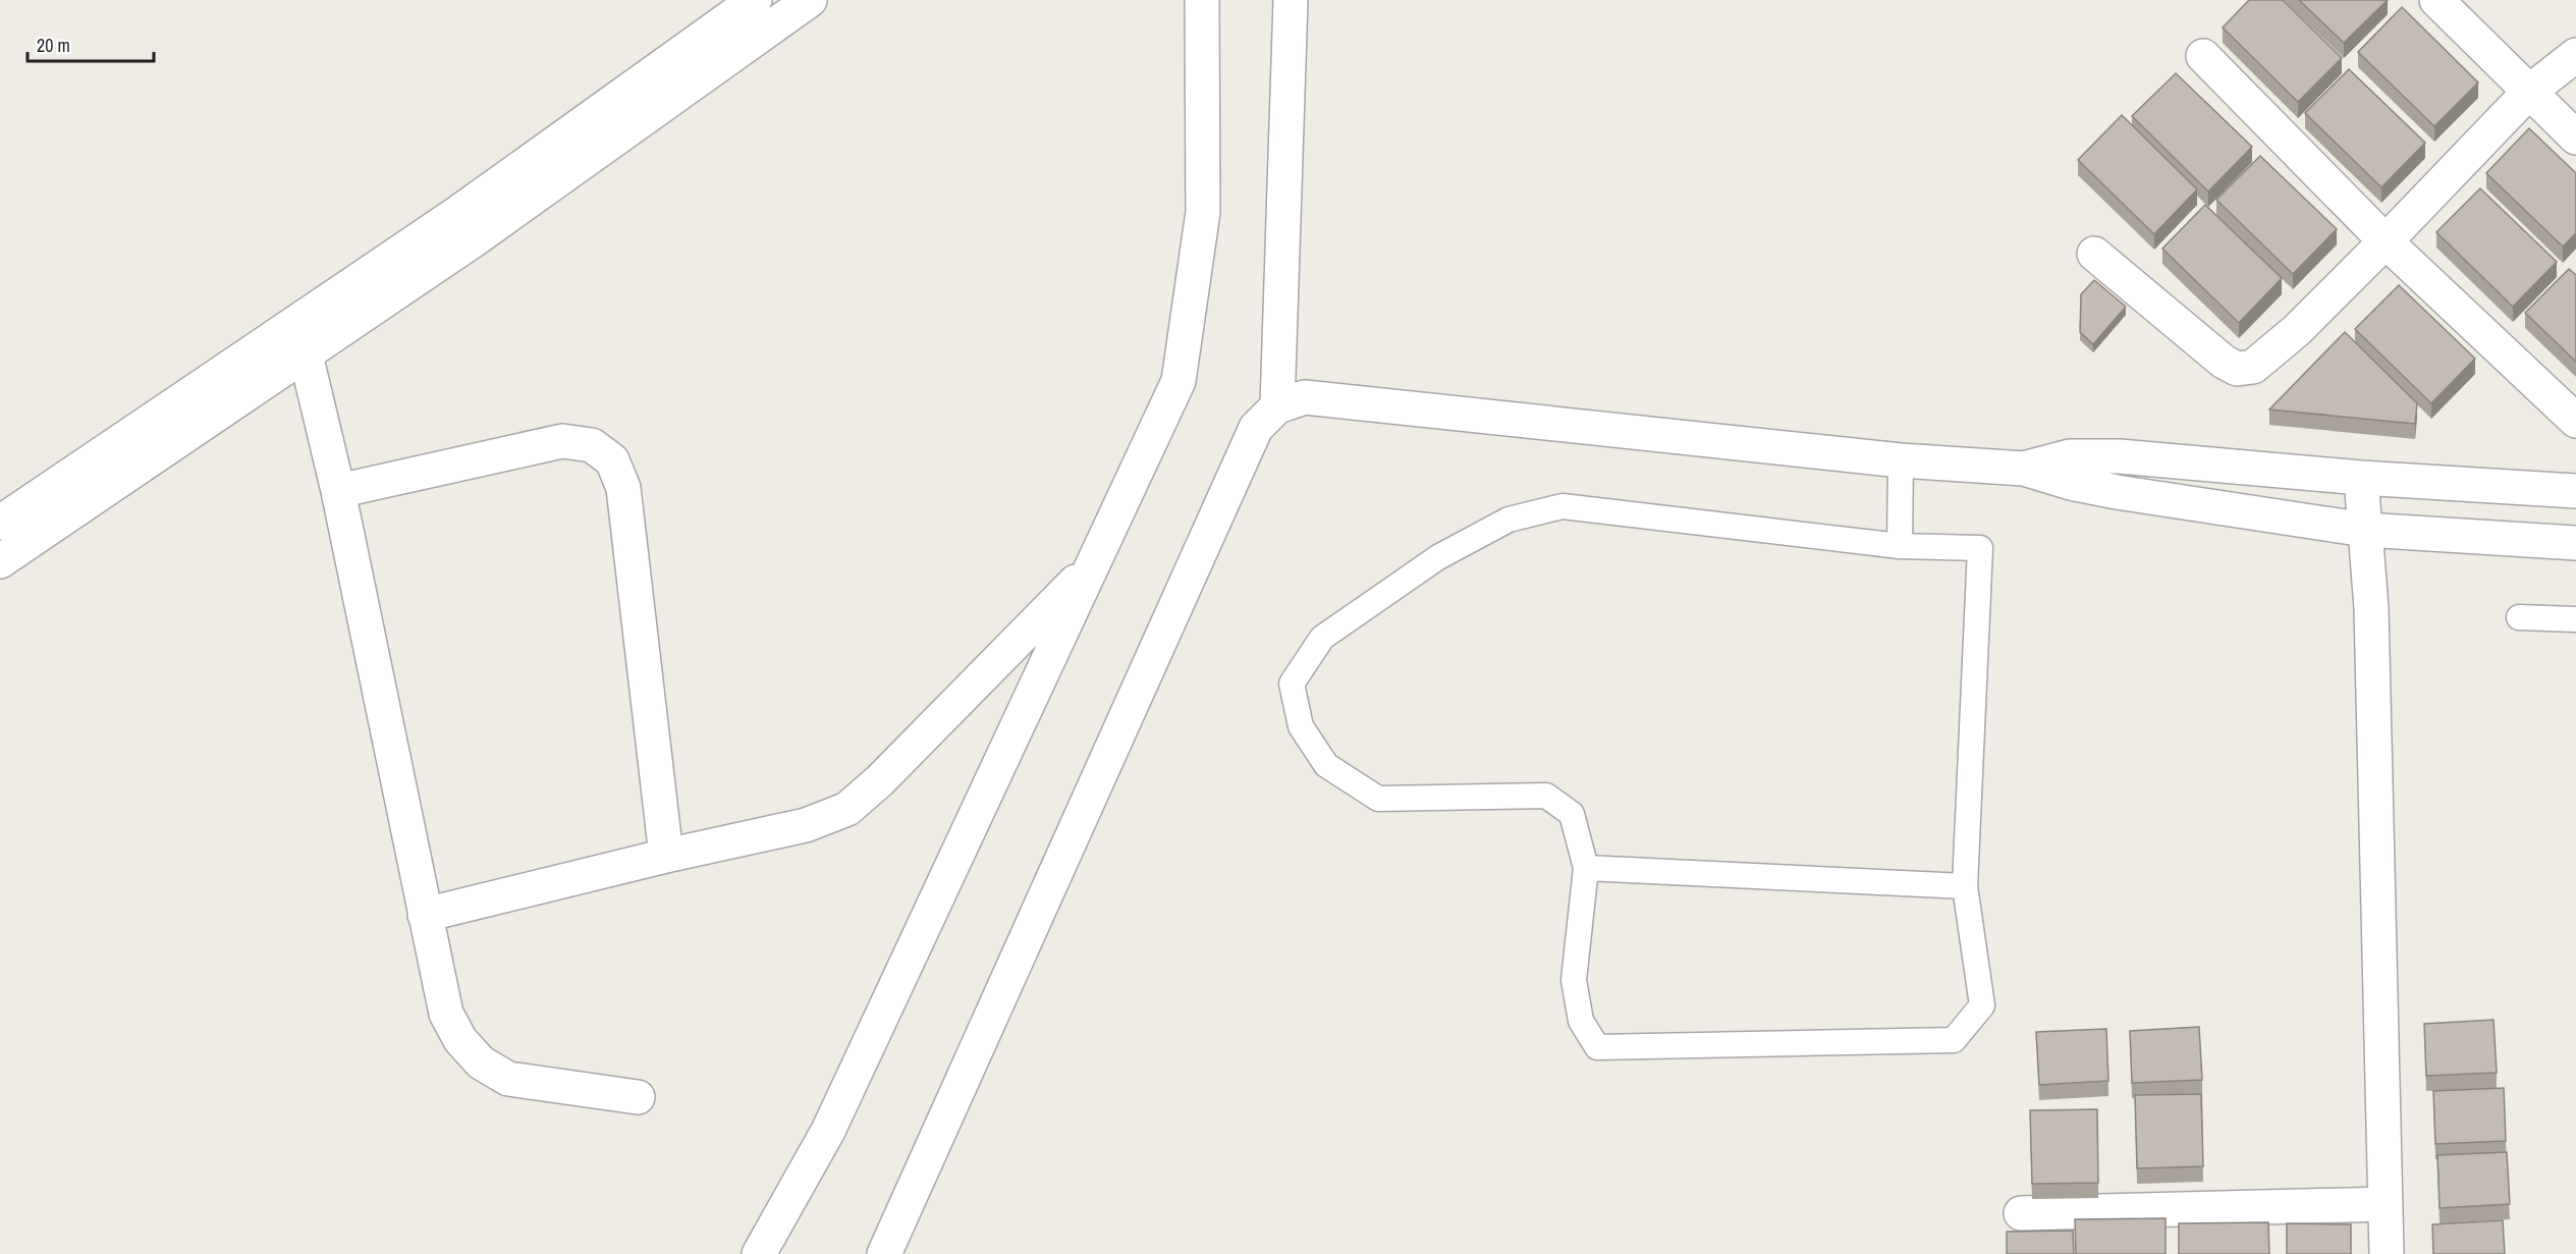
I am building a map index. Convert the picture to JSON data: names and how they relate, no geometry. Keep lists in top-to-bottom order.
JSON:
{
  "scale_bar": "20 m"
}
